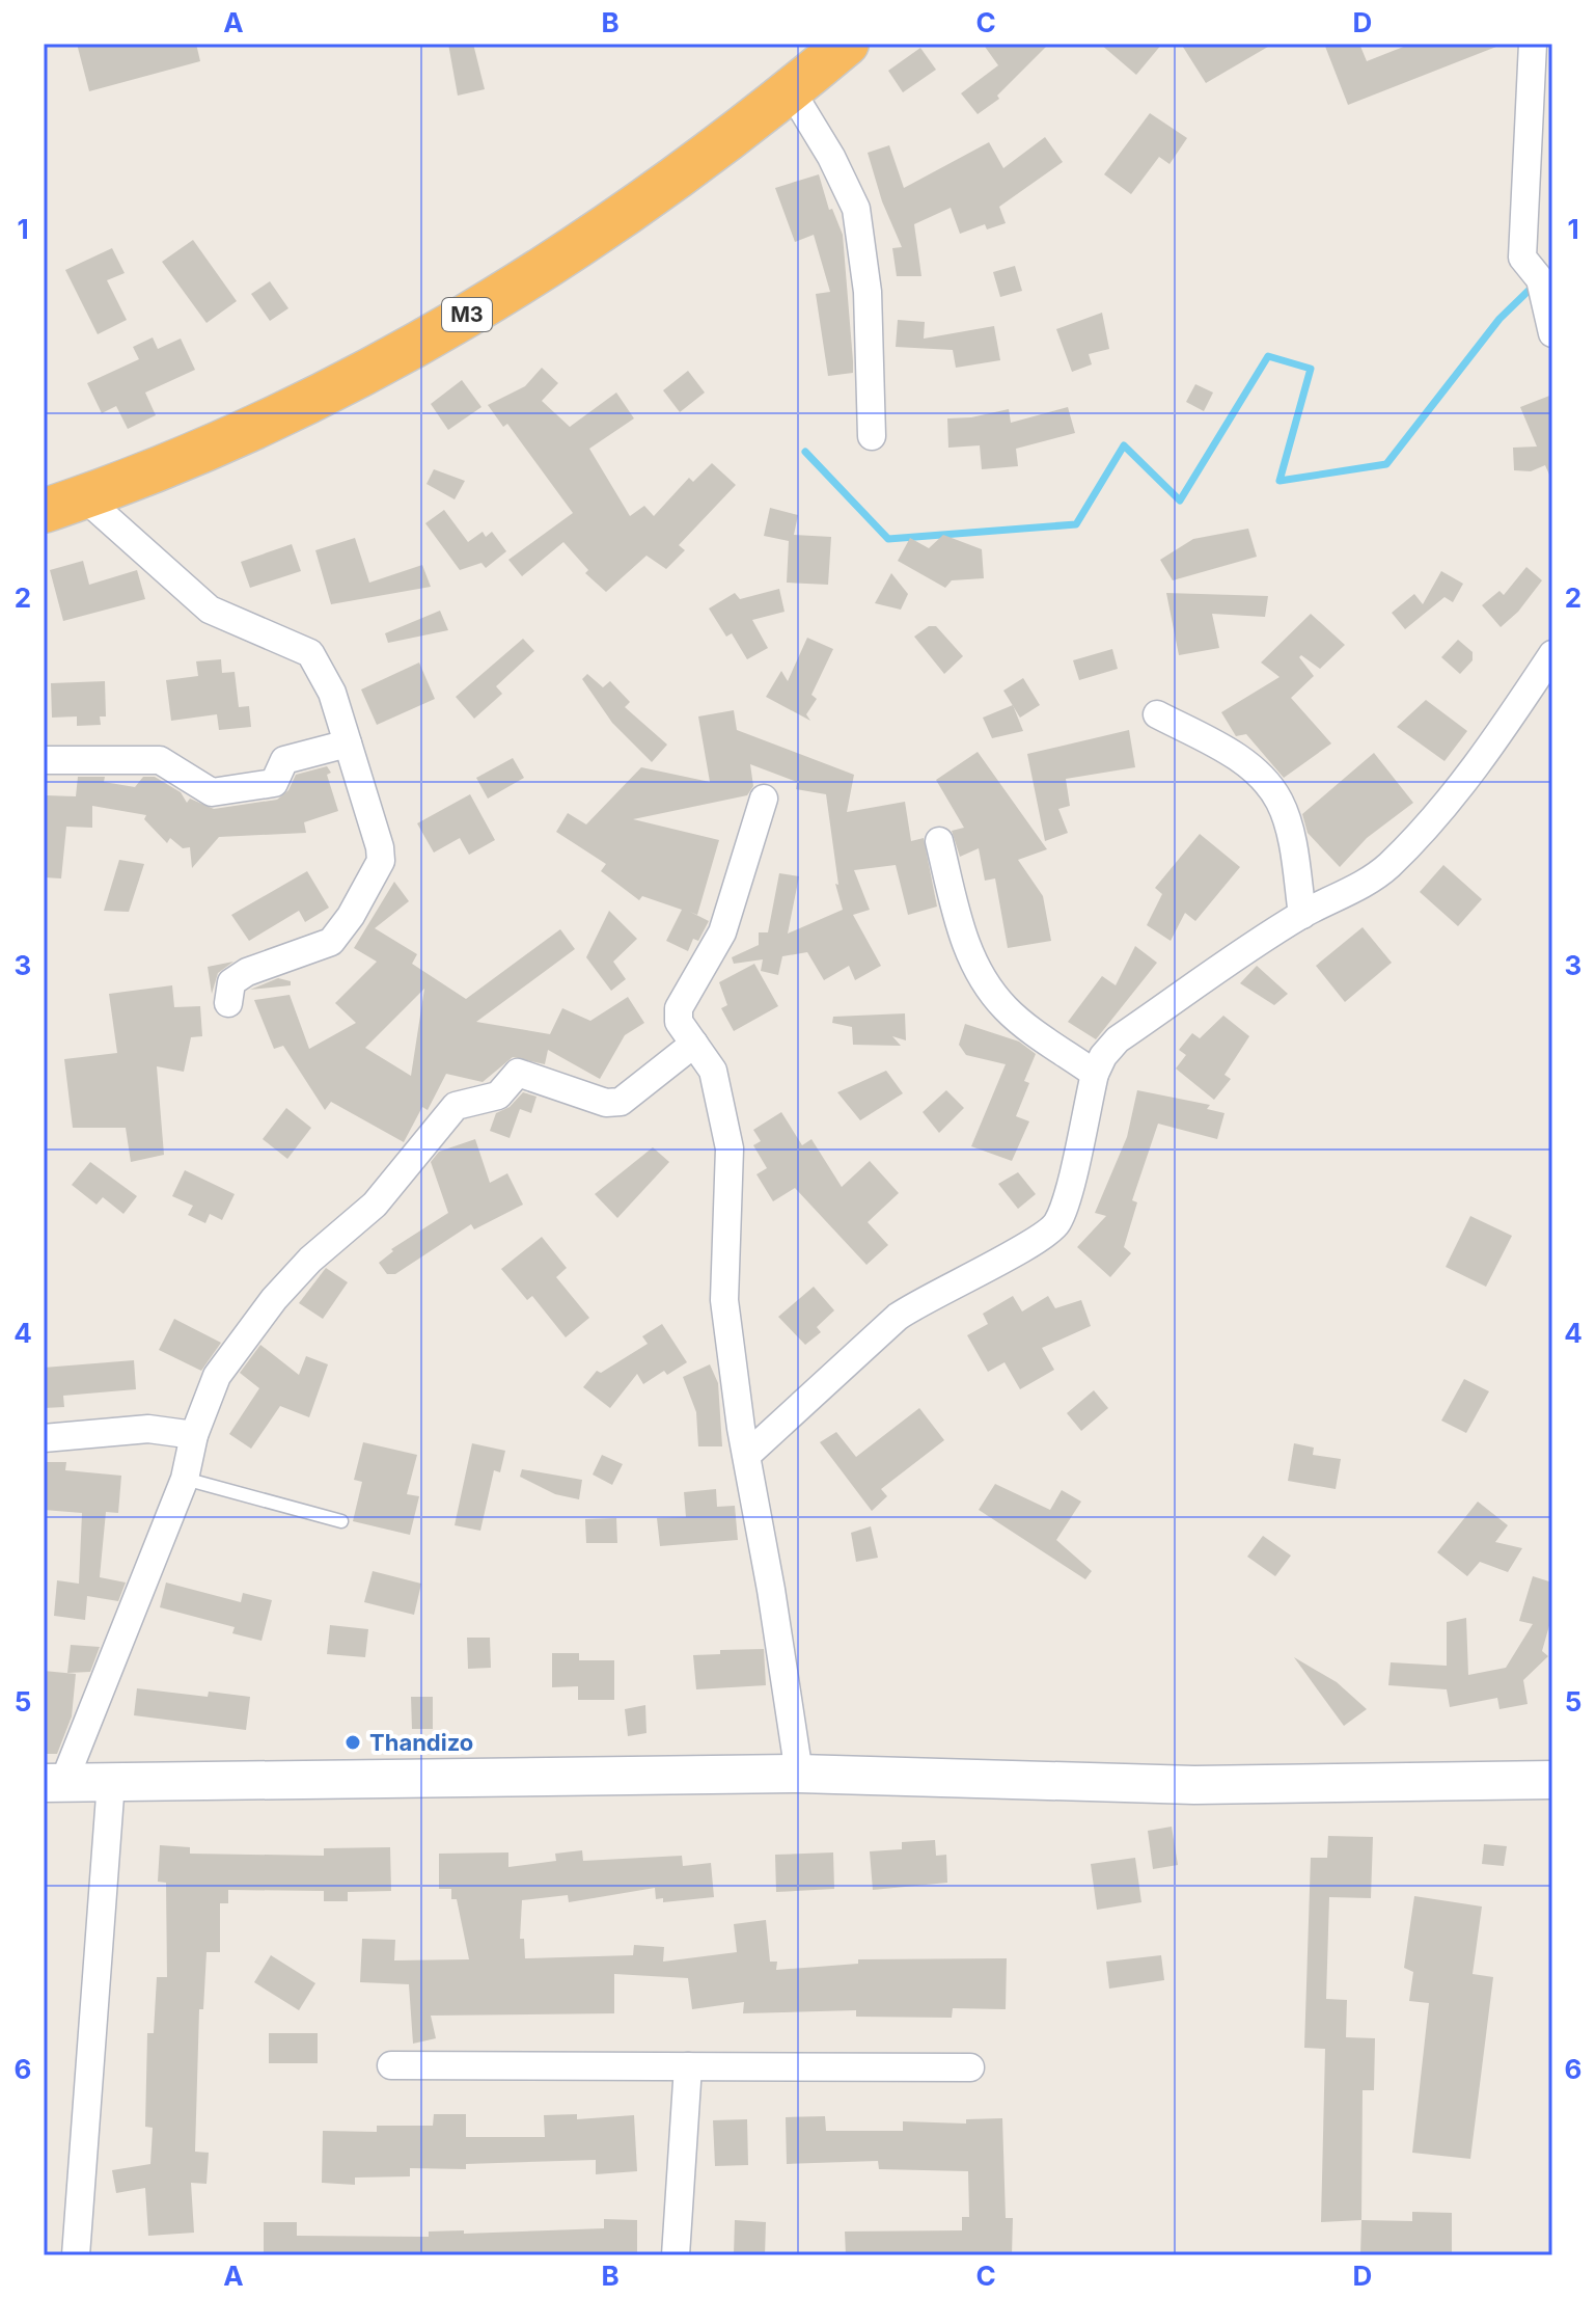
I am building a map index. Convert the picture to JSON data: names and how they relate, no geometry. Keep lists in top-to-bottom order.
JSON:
{
  "streets": {
    "highway": ["M3"]
  },
  "places": ["Thandizo"],
  "grid": {
    "columns": [
      "A",
      "B",
      "C",
      "D"
    ],
    "rows": [
      "1",
      "2",
      "3",
      "4",
      "5",
      "6"
    ]
  }
}
